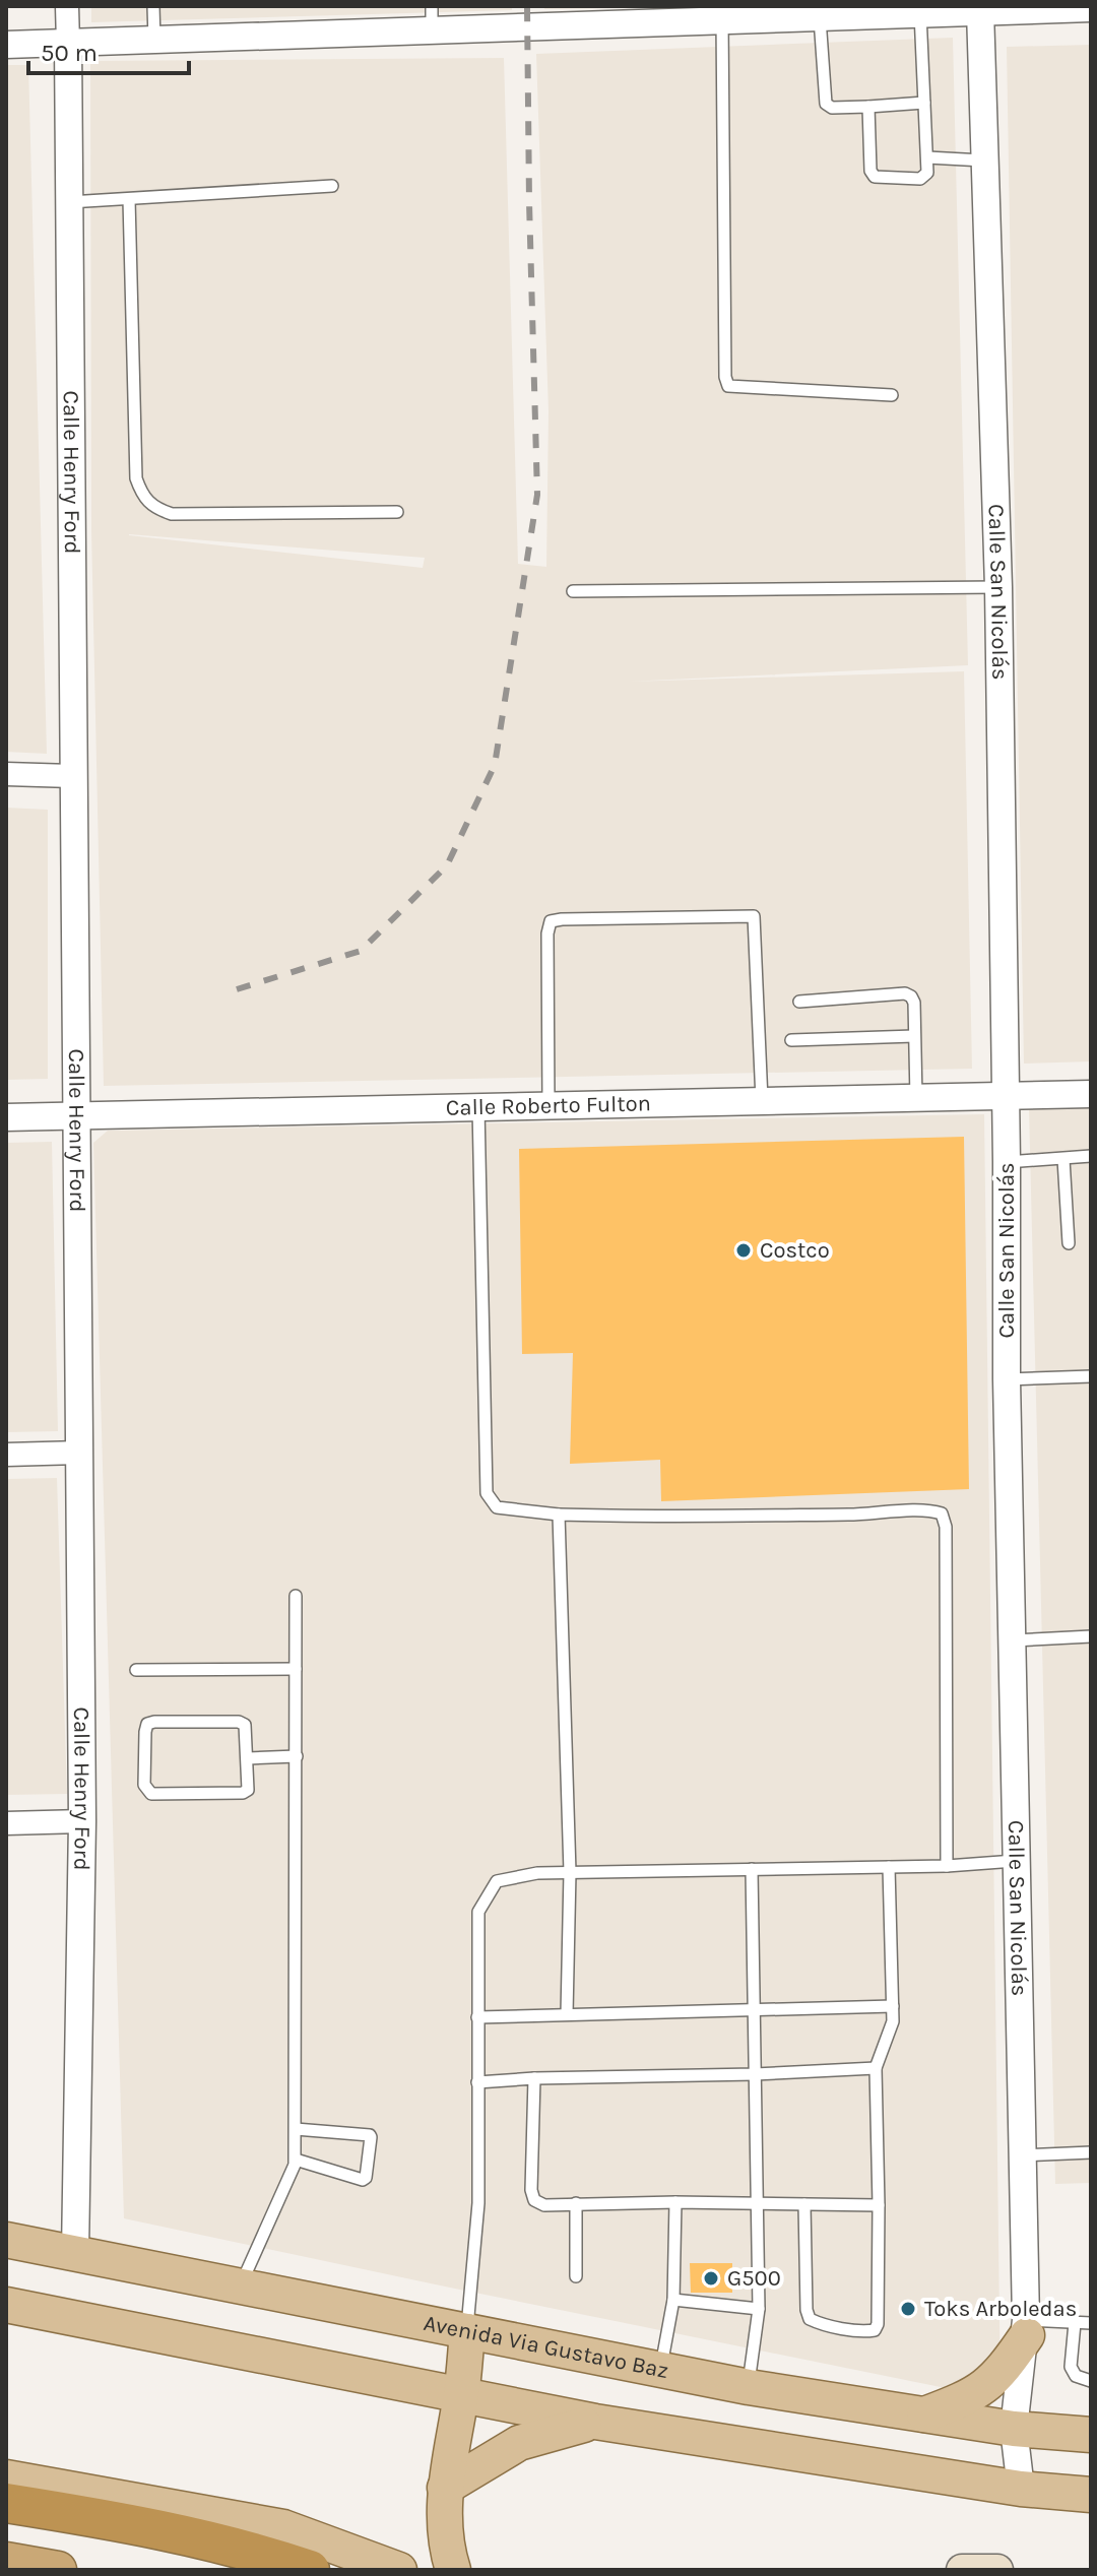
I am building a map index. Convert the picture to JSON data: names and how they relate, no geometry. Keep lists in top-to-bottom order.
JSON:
{
  "streets": {
    "main road": ["Avenida Via Gustavo Baz"],
    "street": ["Calle Henry Ford", "Calle San Nicolás", "Calle Roberto Fulton"]
  },
  "crossings": [
    ["Calle Henry Ford", "Calle Roberto Fulton"],
    ["Calle Henry Ford", "Avenida Via Gustavo Baz"],
    ["Calle San Nicolás", "Calle Roberto Fulton"],
    ["Calle San Nicolás", "Avenida Via Gustavo Baz"]
  ],
  "places": ["Costco", "G500", "Toks Arboledas"],
  "scale_bar": "50 m"
}
